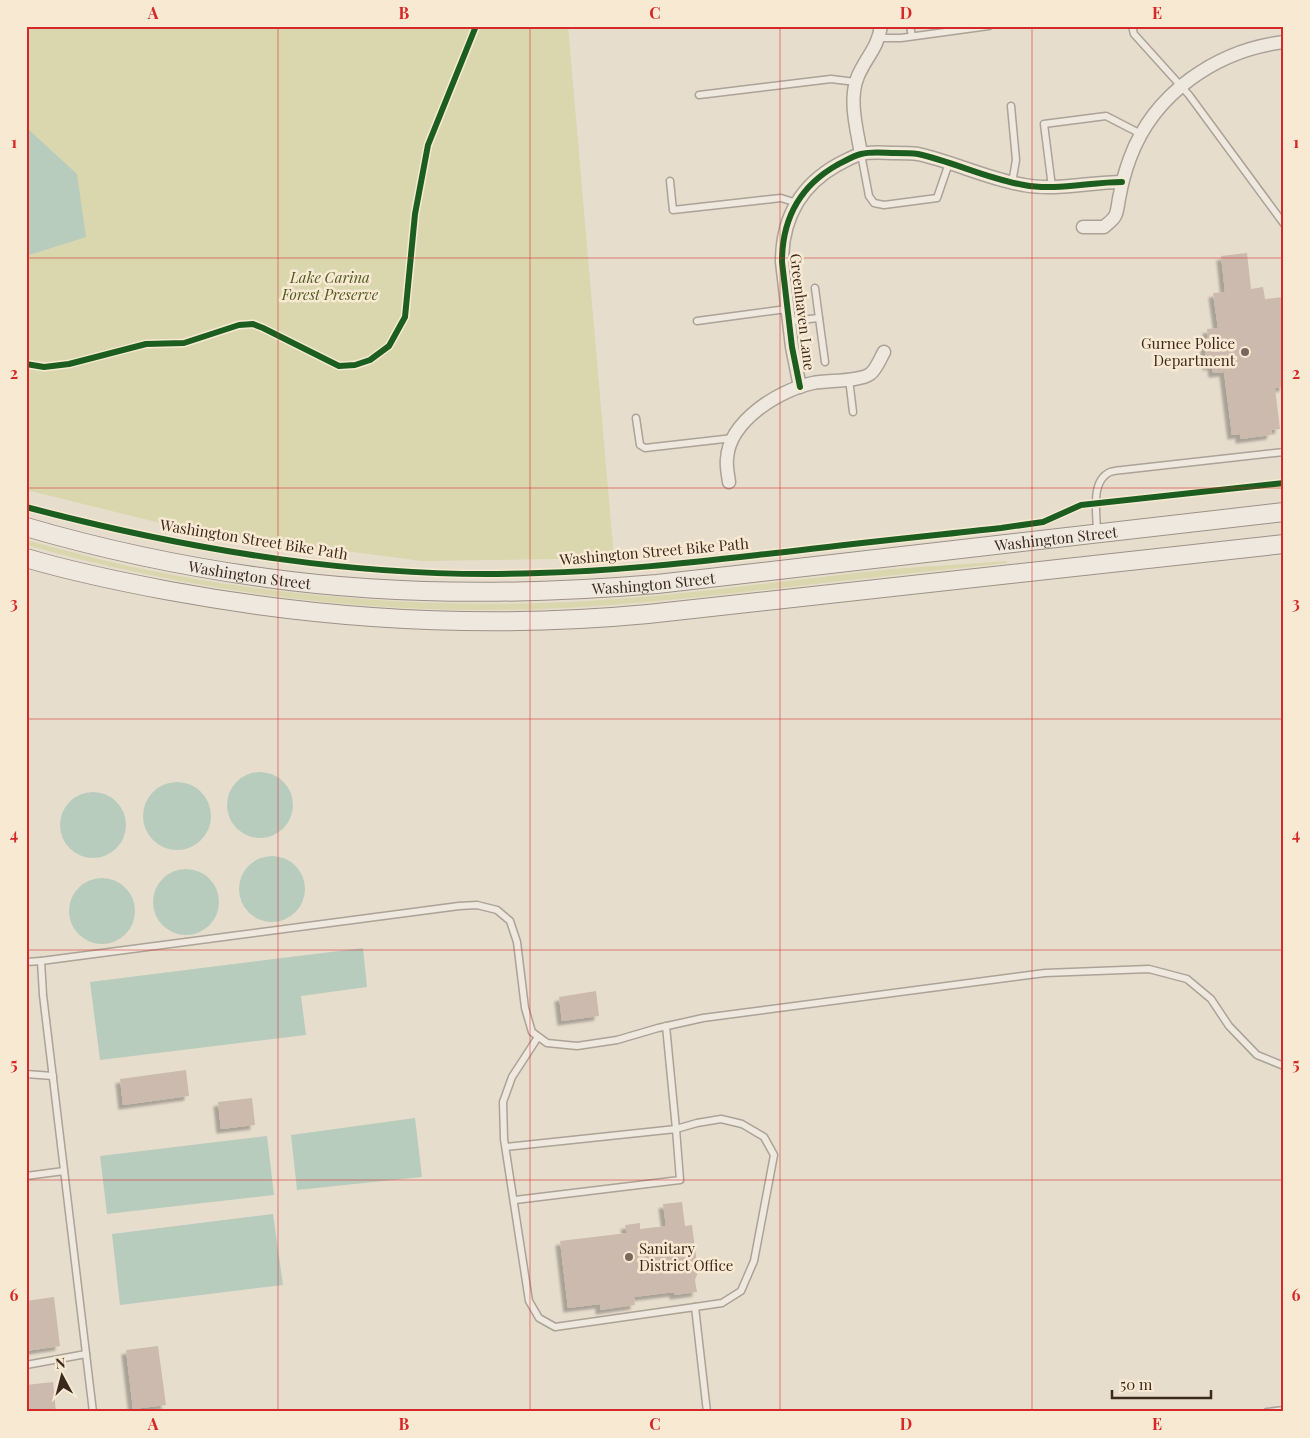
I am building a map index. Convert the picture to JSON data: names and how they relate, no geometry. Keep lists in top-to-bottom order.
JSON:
{
  "streets": {
    "main road": ["Washington Street"],
    "street": ["Greenhaven Lane"],
    "cycle path": ["Washington Street Bike Path"]
  },
  "parks": ["Lake Carina Forest Preserve"],
  "places": ["Gurnee Police Department", "Sanitary District Office"],
  "scale_bar": "50 m",
  "north": "top",
  "grid": {
    "columns": [
      "A",
      "B",
      "C",
      "D",
      "E"
    ],
    "rows": [
      "1",
      "2",
      "3",
      "4",
      "5",
      "6"
    ]
  }
}
